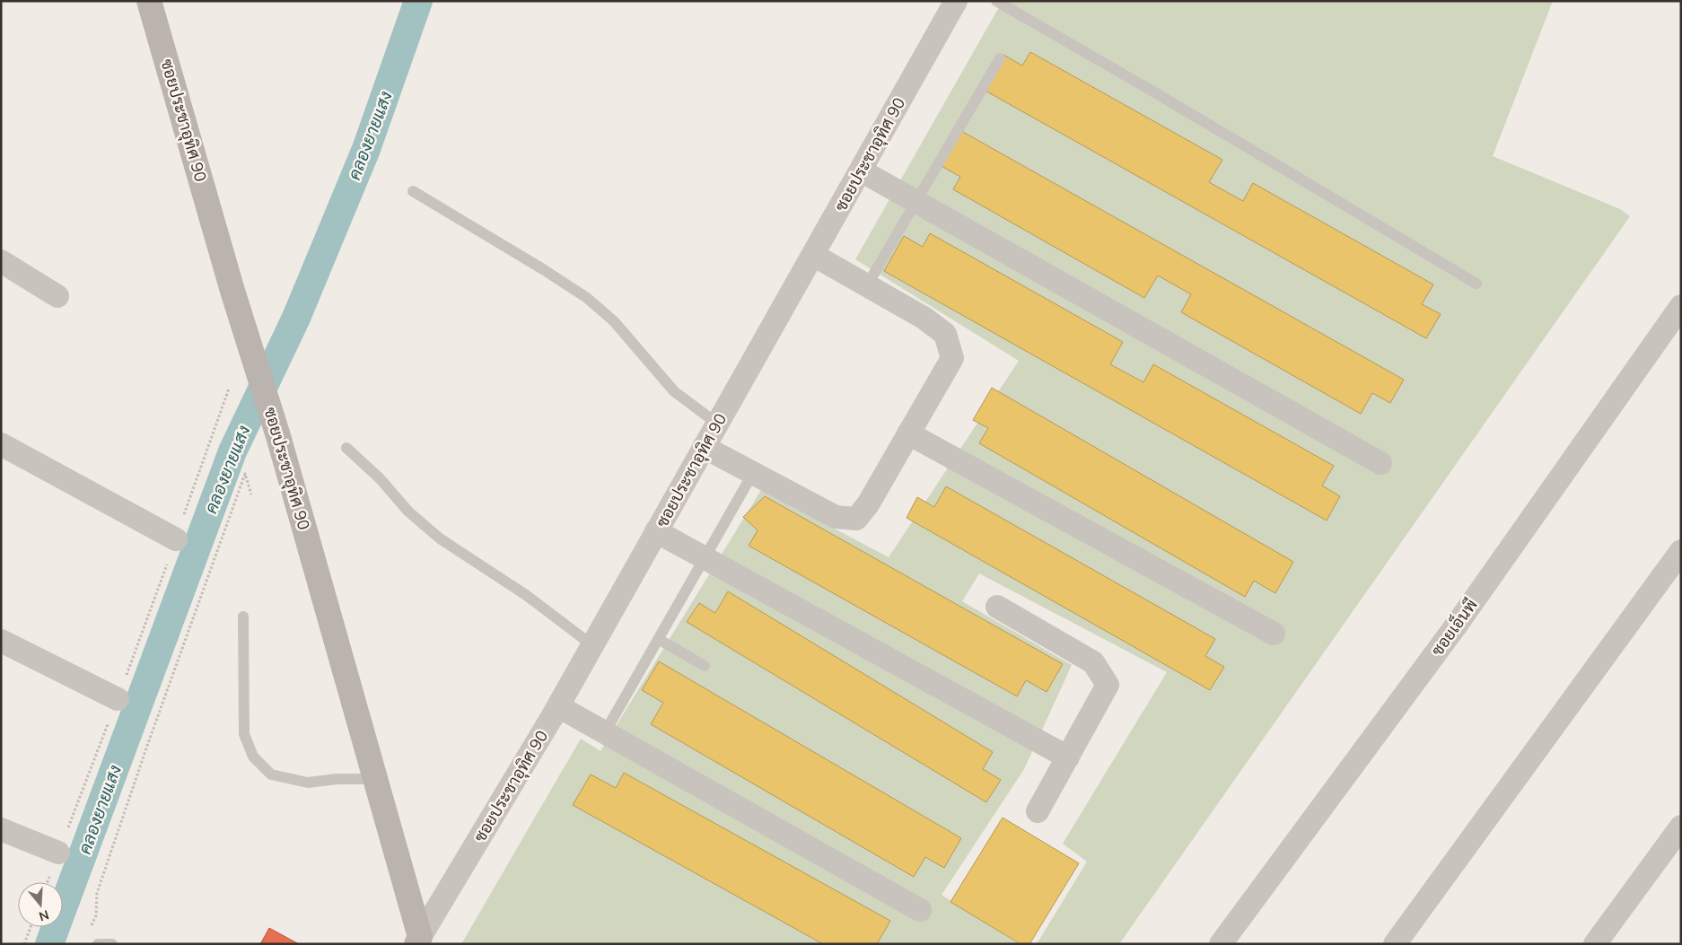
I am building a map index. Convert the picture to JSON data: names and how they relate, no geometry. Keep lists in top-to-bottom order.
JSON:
{
  "streets": {
    "street": ["ซอยประชาอุทิศ 90", "ซอยเอ็นพี"]
  },
  "water": ["คลองยายแสง"],
  "north": "bottom"
}
